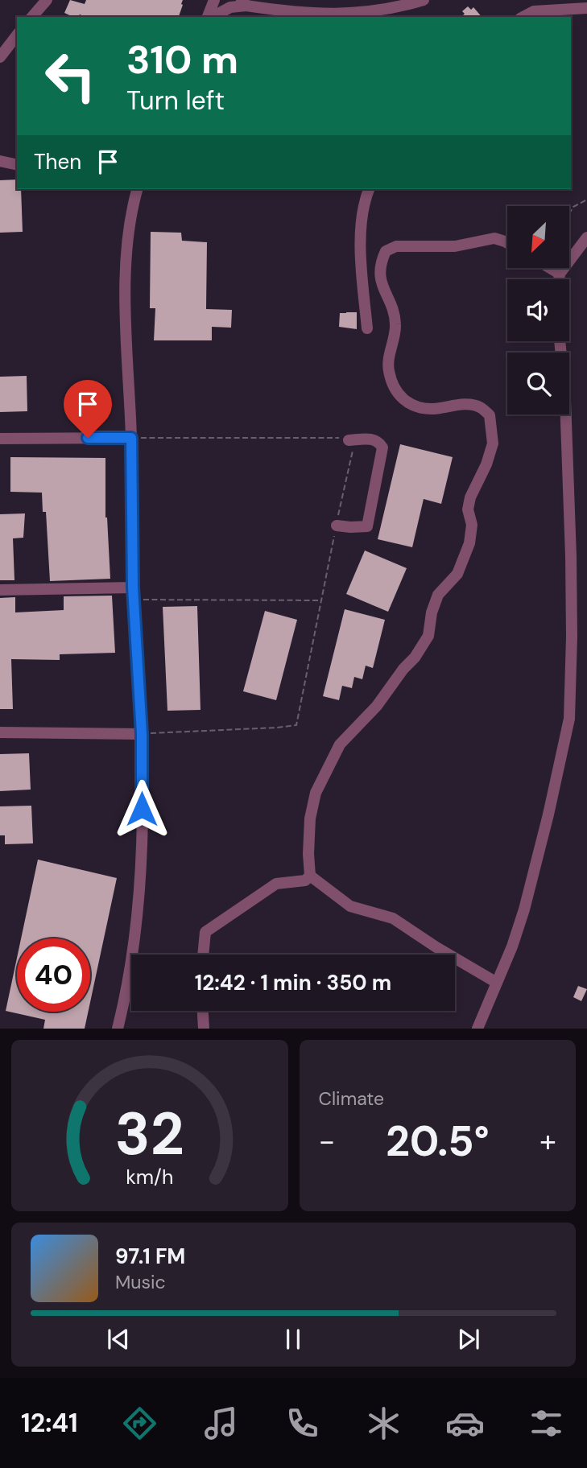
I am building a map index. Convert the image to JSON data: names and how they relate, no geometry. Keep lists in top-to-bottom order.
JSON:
{
  "north": "bottom left",
  "page": {
    "turn": ["310 m", "Turn left"],
    "then": "Then",
    "limit": "40",
    "trip": "12:42 · 1 min · 350 m",
    "tile": "Climate",
    "heat": ["−", "20.5°", "+"],
    "song": ["97.1 FM", "Music"],
    "tabs": "12:41",
    "gauge": ["32", "km/h"]
  }
}
